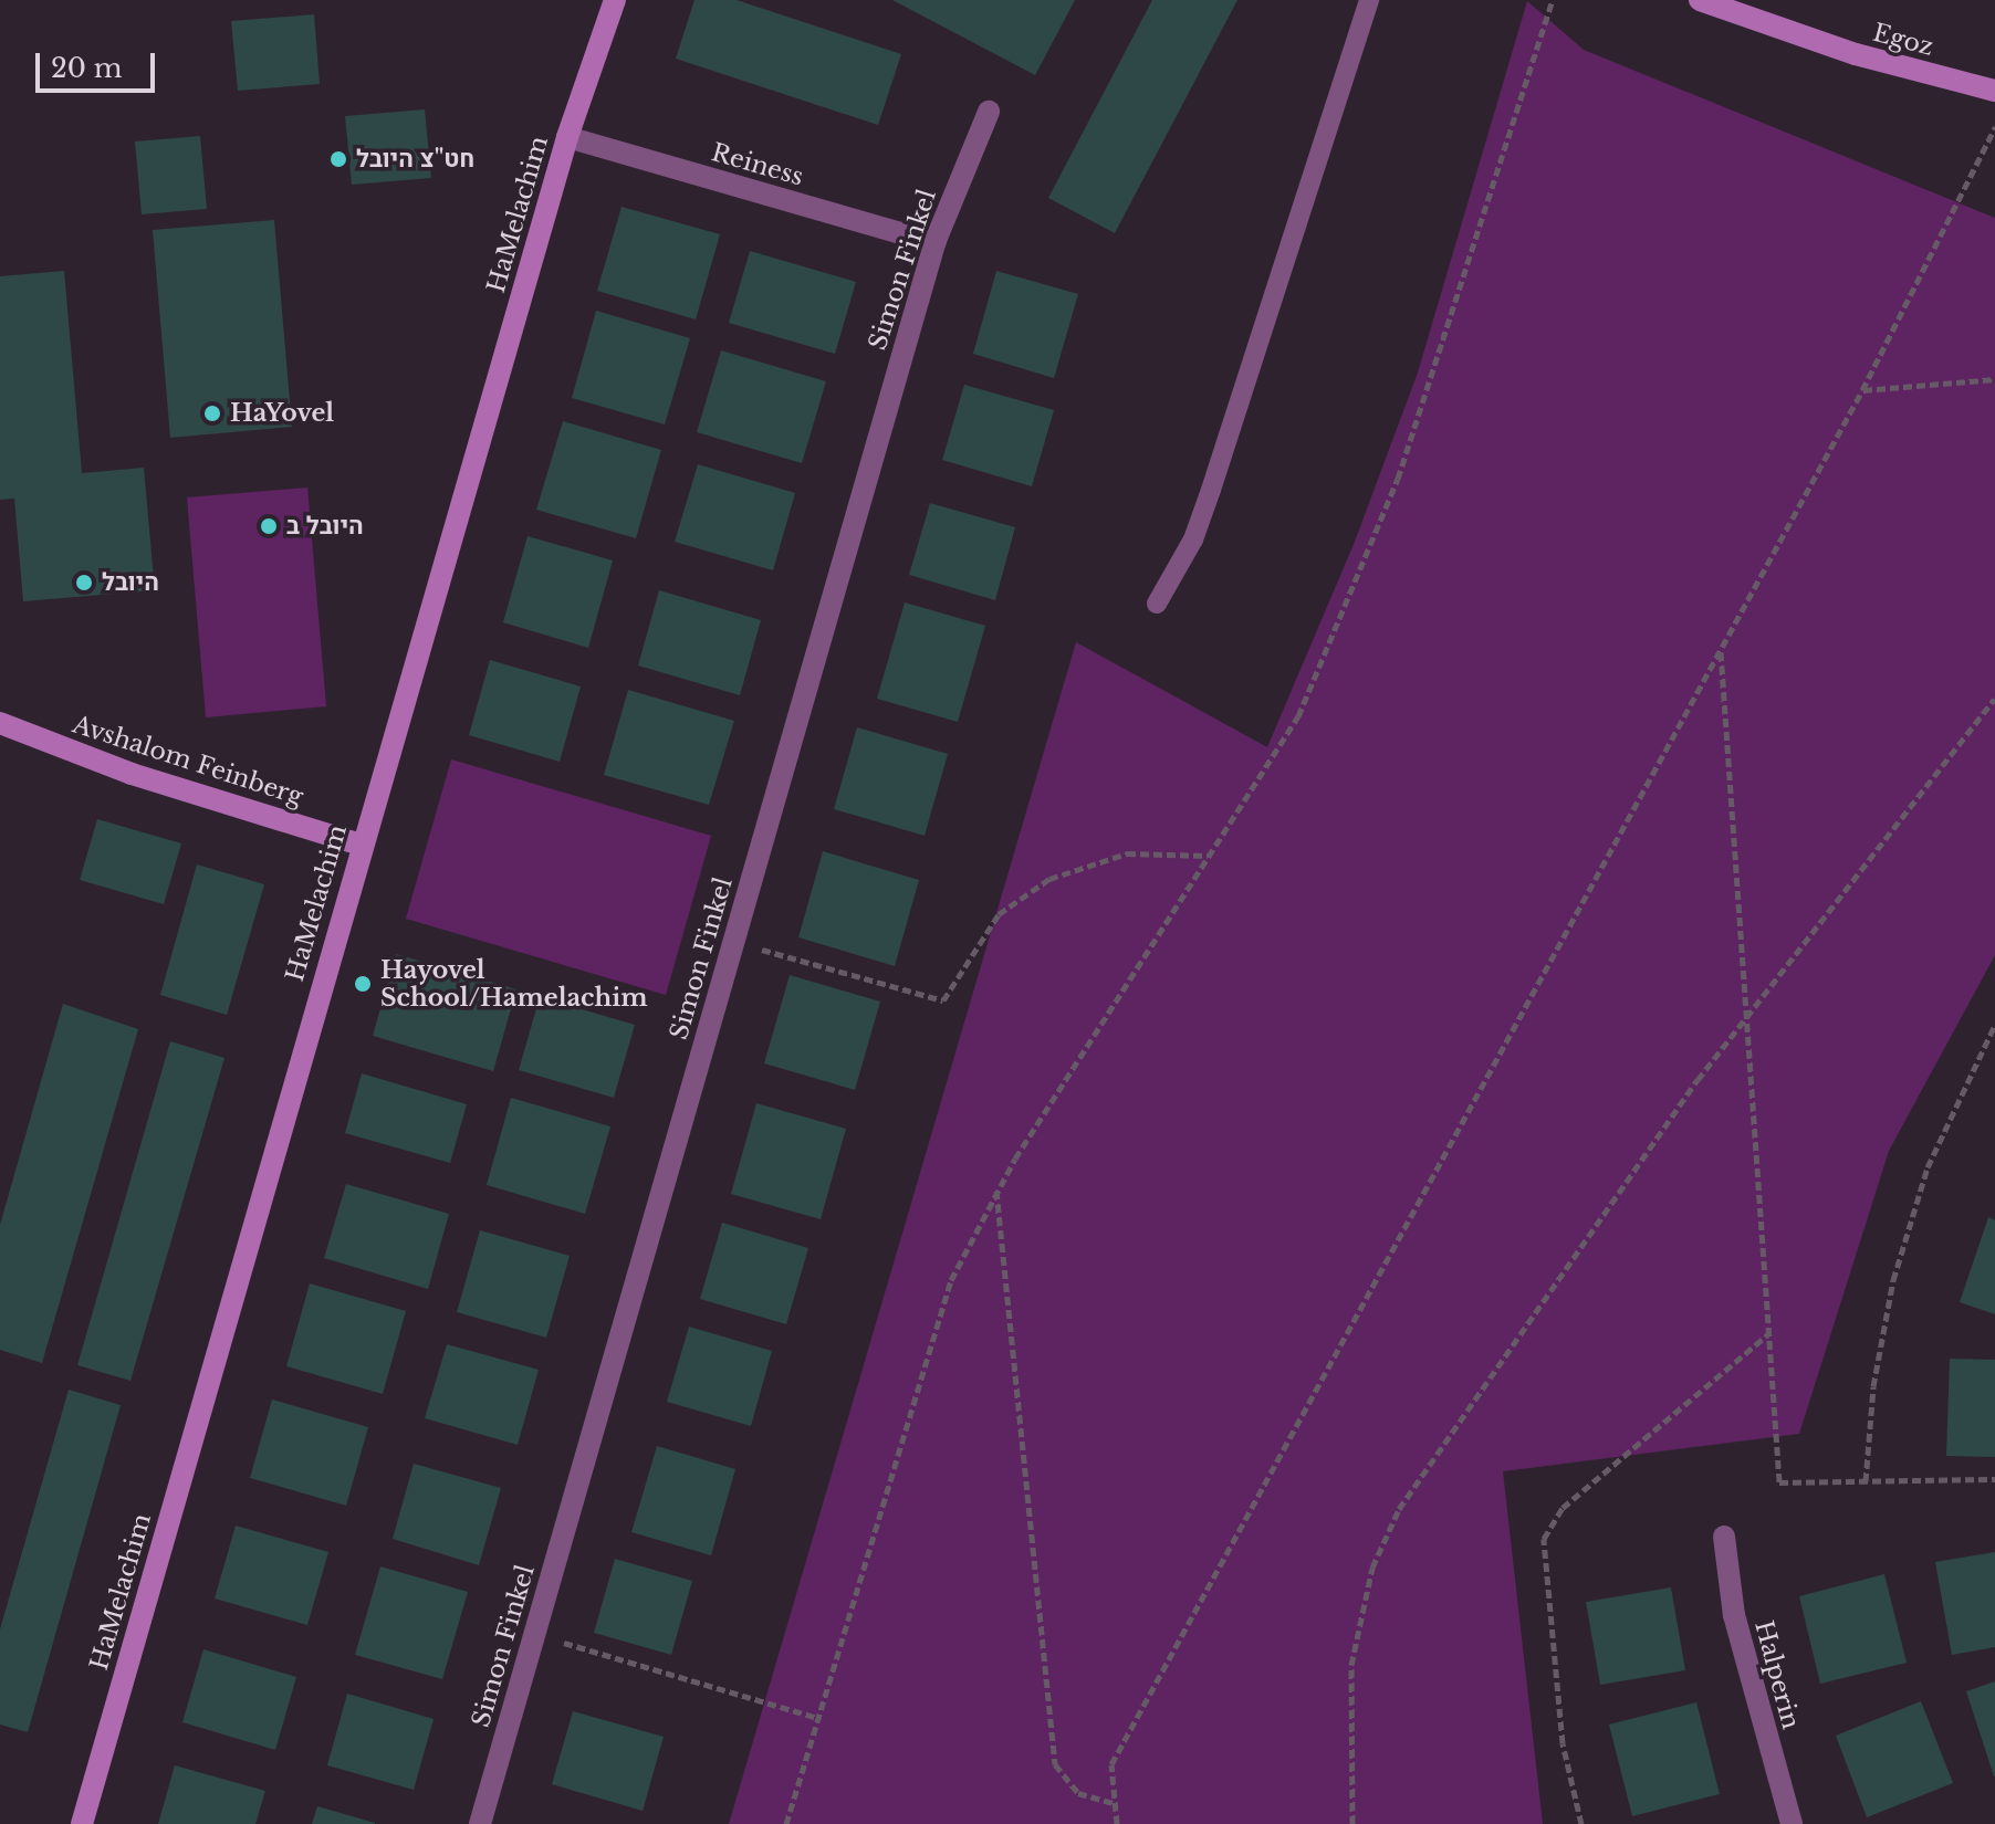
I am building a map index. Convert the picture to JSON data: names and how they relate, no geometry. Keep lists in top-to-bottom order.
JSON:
{
  "streets": {
    "street": [
      "Egoz",
      "Reiness",
      "HaMelachim",
      "Simon Finkel",
      "Avshalom Feinberg",
      "Halperin"
    ]
  },
  "crossings": [
    ["Reiness", "HaMelachim"],
    ["Reiness", "Simon Finkel"],
    ["HaMelachim", "Avshalom Feinberg"]
  ],
  "places": [
    "חט\"צ היובל",
    "HaYovel",
    "היובל ב",
    "היובל",
    "Hayovel School/Hamelachim"
  ],
  "scale_bar": "20 m"
}
